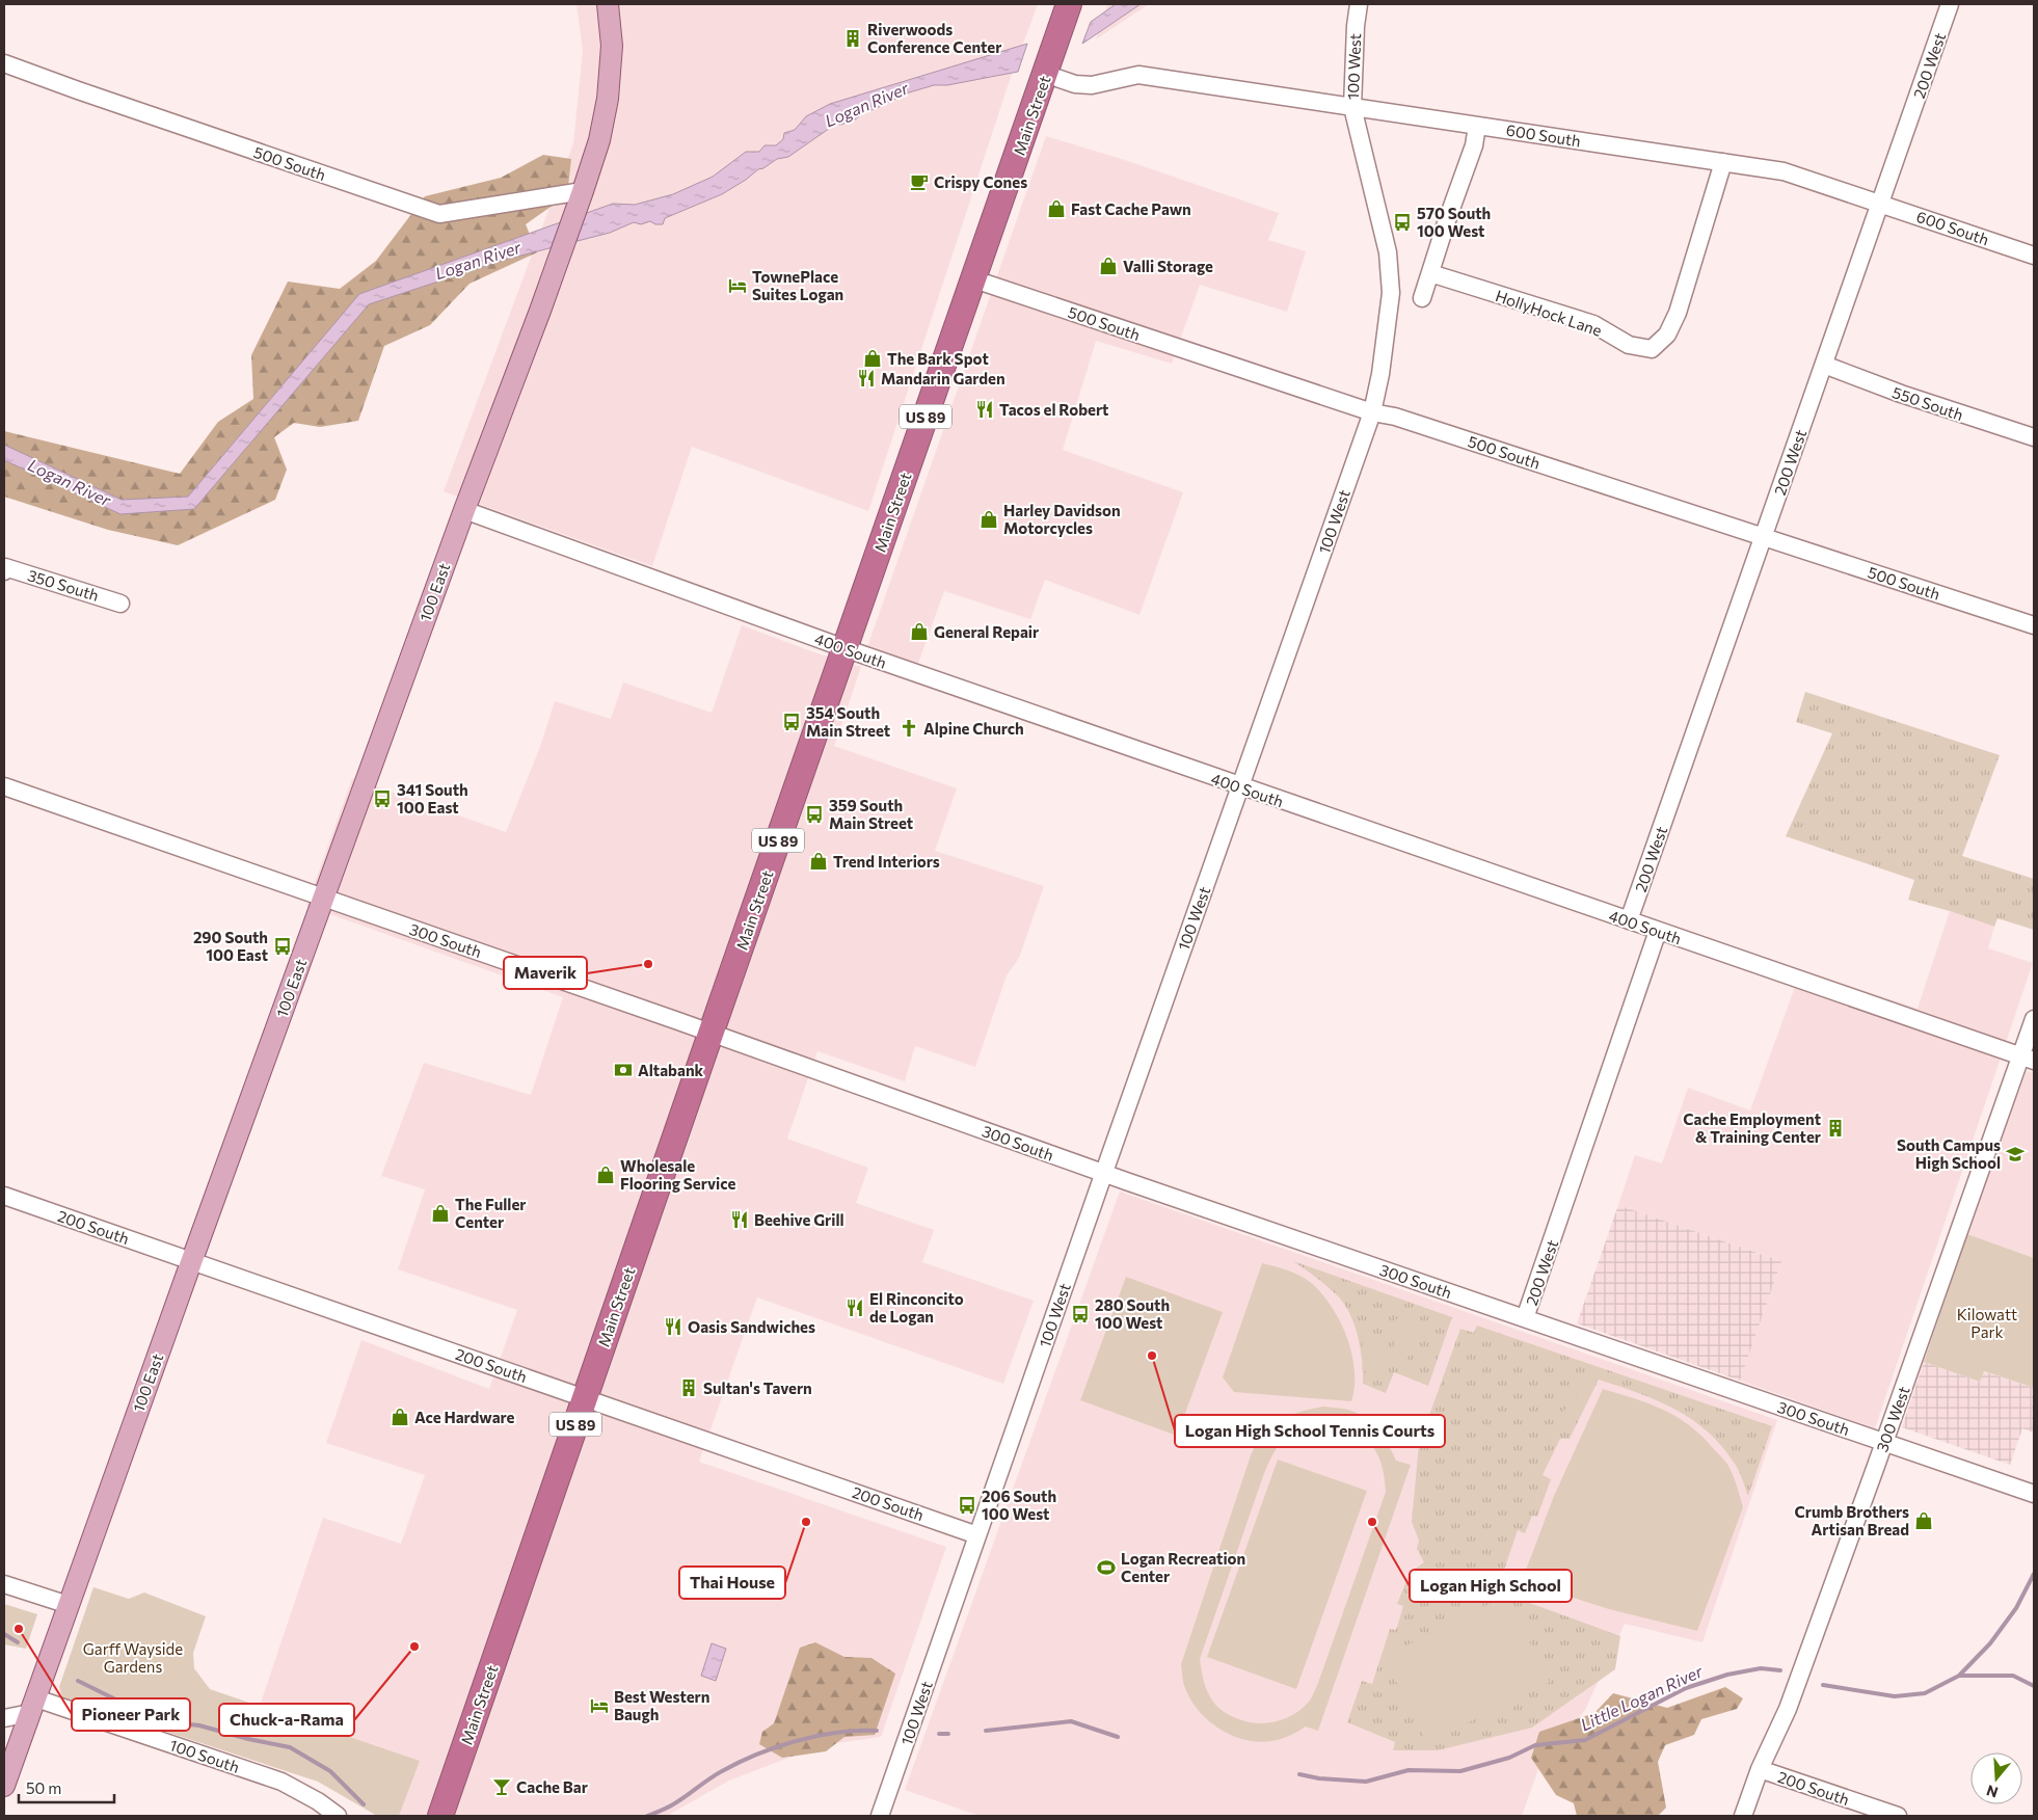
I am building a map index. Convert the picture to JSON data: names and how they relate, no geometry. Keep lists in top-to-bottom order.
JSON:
{
  "streets": {
    "highway": ["Main Street", "US 89"],
    "main road": ["100 East"],
    "street": [
      "200 West",
      "100 West",
      "600 South",
      "500 South",
      "HollyHock Lane",
      "550 South",
      "350 South",
      "400 South",
      "300 South",
      "200 South",
      "300 West",
      "100 South"
    ]
  },
  "crossings": [
    ["200 West", "600 South"],
    ["200 West", "500 South"],
    ["200 West", "550 South"],
    ["200 West", "400 South"],
    ["200 West", "300 South"],
    ["100 West", "600 South"],
    ["100 West", "500 South"],
    ["100 West", "400 South"],
    ["100 West", "300 South"],
    ["100 West", "200 South"],
    ["Main Street", "600 South"],
    ["Main Street", "500 South"],
    ["Main Street", "400 South"],
    ["Main Street", "300 South"],
    ["Main Street", "200 South"],
    ["600 South", "HollyHock Lane"],
    ["500 South", "100 East"],
    ["100 East", "400 South"],
    ["100 East", "300 South"],
    ["100 East", "200 South"],
    ["100 East", "100 South"],
    ["400 South", "300 West"],
    ["300 South", "300 West"],
    ["200 South", "300 West"]
  ],
  "water": ["Logan River", "Little Logan River"],
  "parks": ["Kilowatt Park", "Garff Wayside Gardens"],
  "places": {
    "building": ["Riverwoods Conference Center", "Cache Employment & Training Center", "Sultan's Tavern"],
    "cafe": ["Crispy Cones"],
    "shop": [
      "Fast Cache Pawn",
      "Valli Storage",
      "The Bark Spot",
      "Harley Davidson Motorcycles",
      "General Repair",
      "Trend Interiors",
      "Wholesale Flooring Service",
      "The Fuller Center",
      "Ace Hardware",
      "Crumb Brothers Artisan Bread"
    ],
    "bus stop": [
      "570 South 100 West",
      "354 South Main Street",
      "341 South 100 East",
      "359 South Main Street",
      "290 South 100 East",
      "280 South 100 West",
      "206 South 100 West"
    ],
    "hotel": ["TownePlace Suites Logan", "Best Western Baugh"],
    "restaurant": [
      "Mandarin Garden",
      "Tacos el Robert",
      "Beehive Grill",
      "El Rinconcito de Logan",
      "Oasis Sandwiches"
    ],
    "church": ["Alpine Church"],
    "other": [
      "Maverik",
      "Logan High School Tennis Courts",
      "Thai House",
      "Logan High School",
      "Pioneer Park",
      "Chuck-a-Rama"
    ],
    "bank": ["Altabank"],
    "school or university": ["South Campus High School"],
    "sports": ["Logan Recreation Center"],
    "bar": ["Cache Bar"]
  },
  "scale_bar": "50 m",
  "north": "bottom"
}
